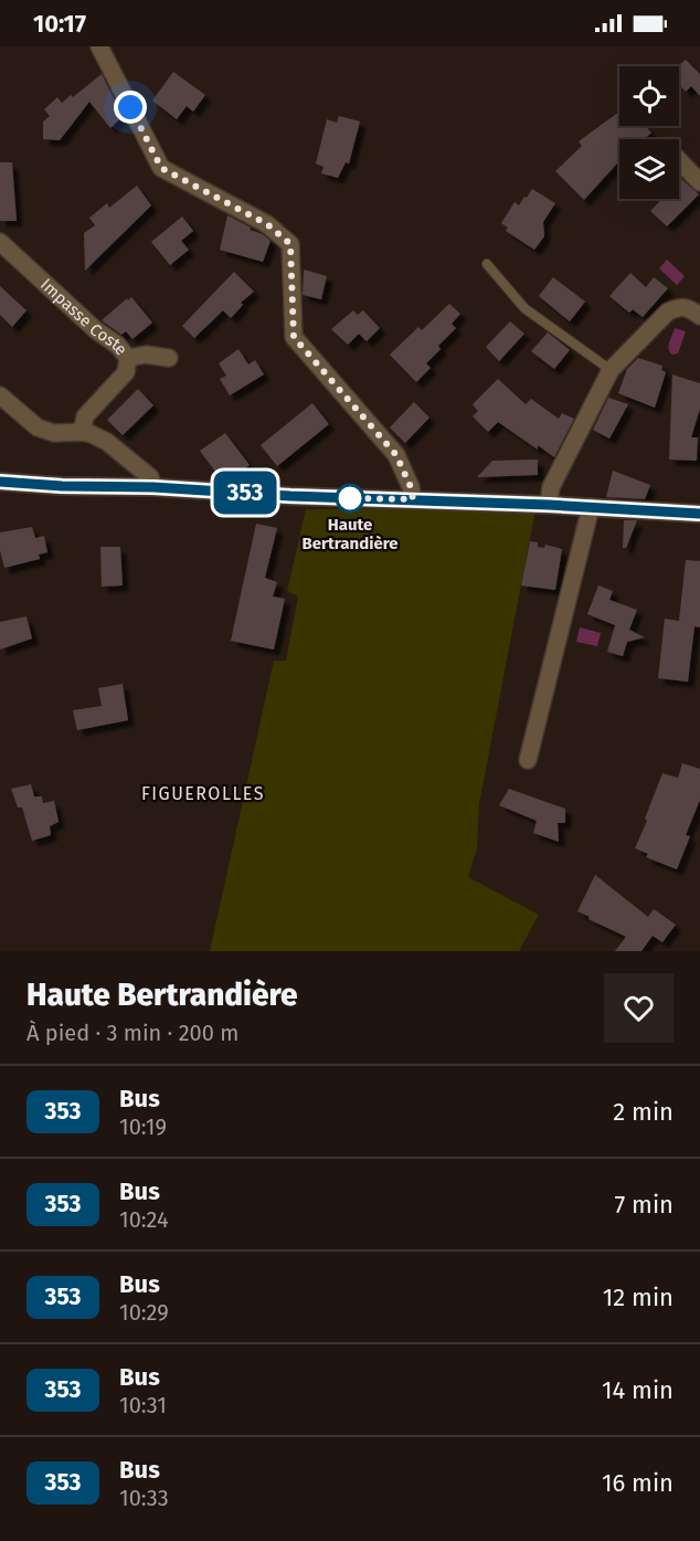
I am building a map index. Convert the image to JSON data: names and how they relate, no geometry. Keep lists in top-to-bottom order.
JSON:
{
  "streets": {
    "street": ["Impasse Coste"]
  },
  "districts": ["FIGUEROLLES"],
  "places": ["Haute Bertrandière"],
  "lines": ["bus line 353"],
  "page": {
    "status": "10:17",
    "on_map": "353",
    "heading": ["Haute Bertrandière", "À pied · 3 min · 200 m"],
    "list": [
      {
        "mark": "353",
        "name": "Bus",
        "note": "10:19",
        "value": "2 min"
      },
      {
        "mark": "353",
        "name": "Bus",
        "note": "10:24",
        "value": "7 min"
      },
      {
        "mark": "353",
        "name": "Bus",
        "note": "10:29",
        "value": "12 min"
      },
      {
        "mark": "353",
        "name": "Bus",
        "note": "10:31",
        "value": "14 min"
      },
      {
        "mark": "353",
        "name": "Bus",
        "note": "10:33",
        "value": "16 min"
      }
    ]
  }
}
